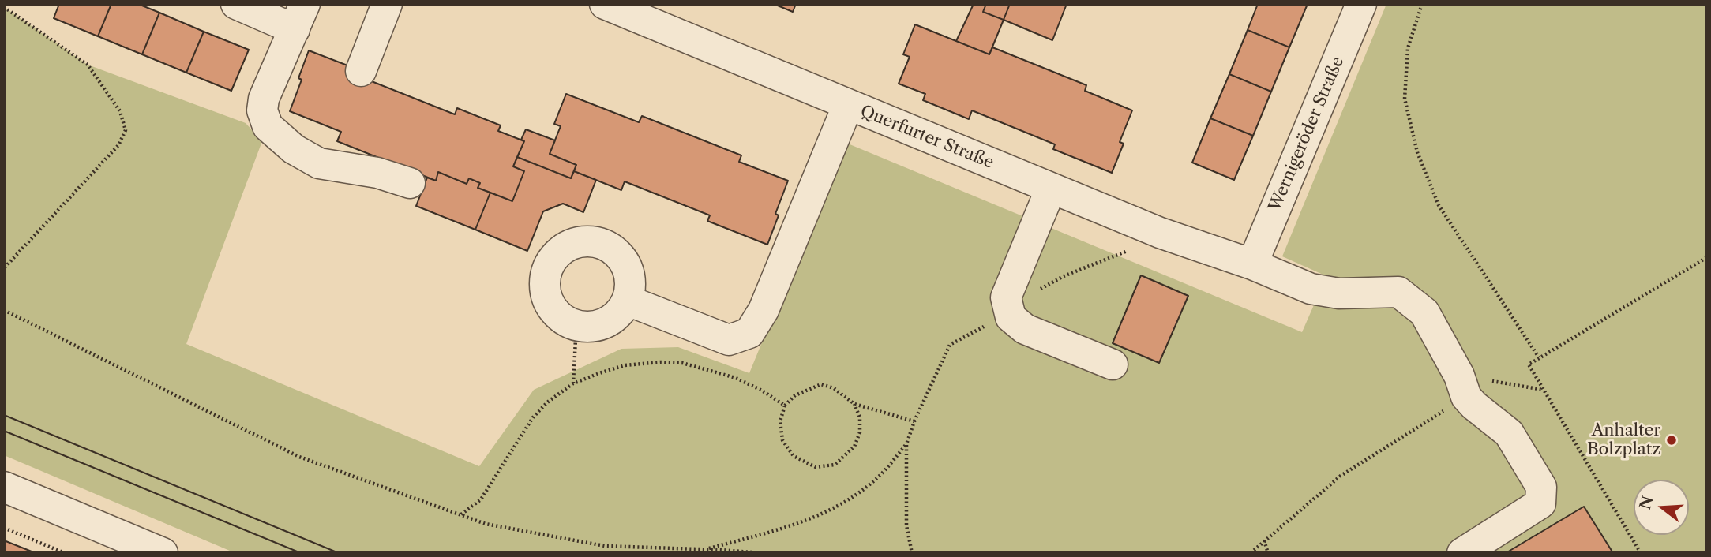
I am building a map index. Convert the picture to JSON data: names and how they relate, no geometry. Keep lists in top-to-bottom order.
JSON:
{
  "streets": {
    "street": ["Wernigeröder Straße", "Querfurter Straße"]
  },
  "crossings": [
    ["Wernigeröder Straße", "Querfurter Straße"]
  ],
  "places": ["Anhalter Bolzplatz"],
  "north": "left"
}
